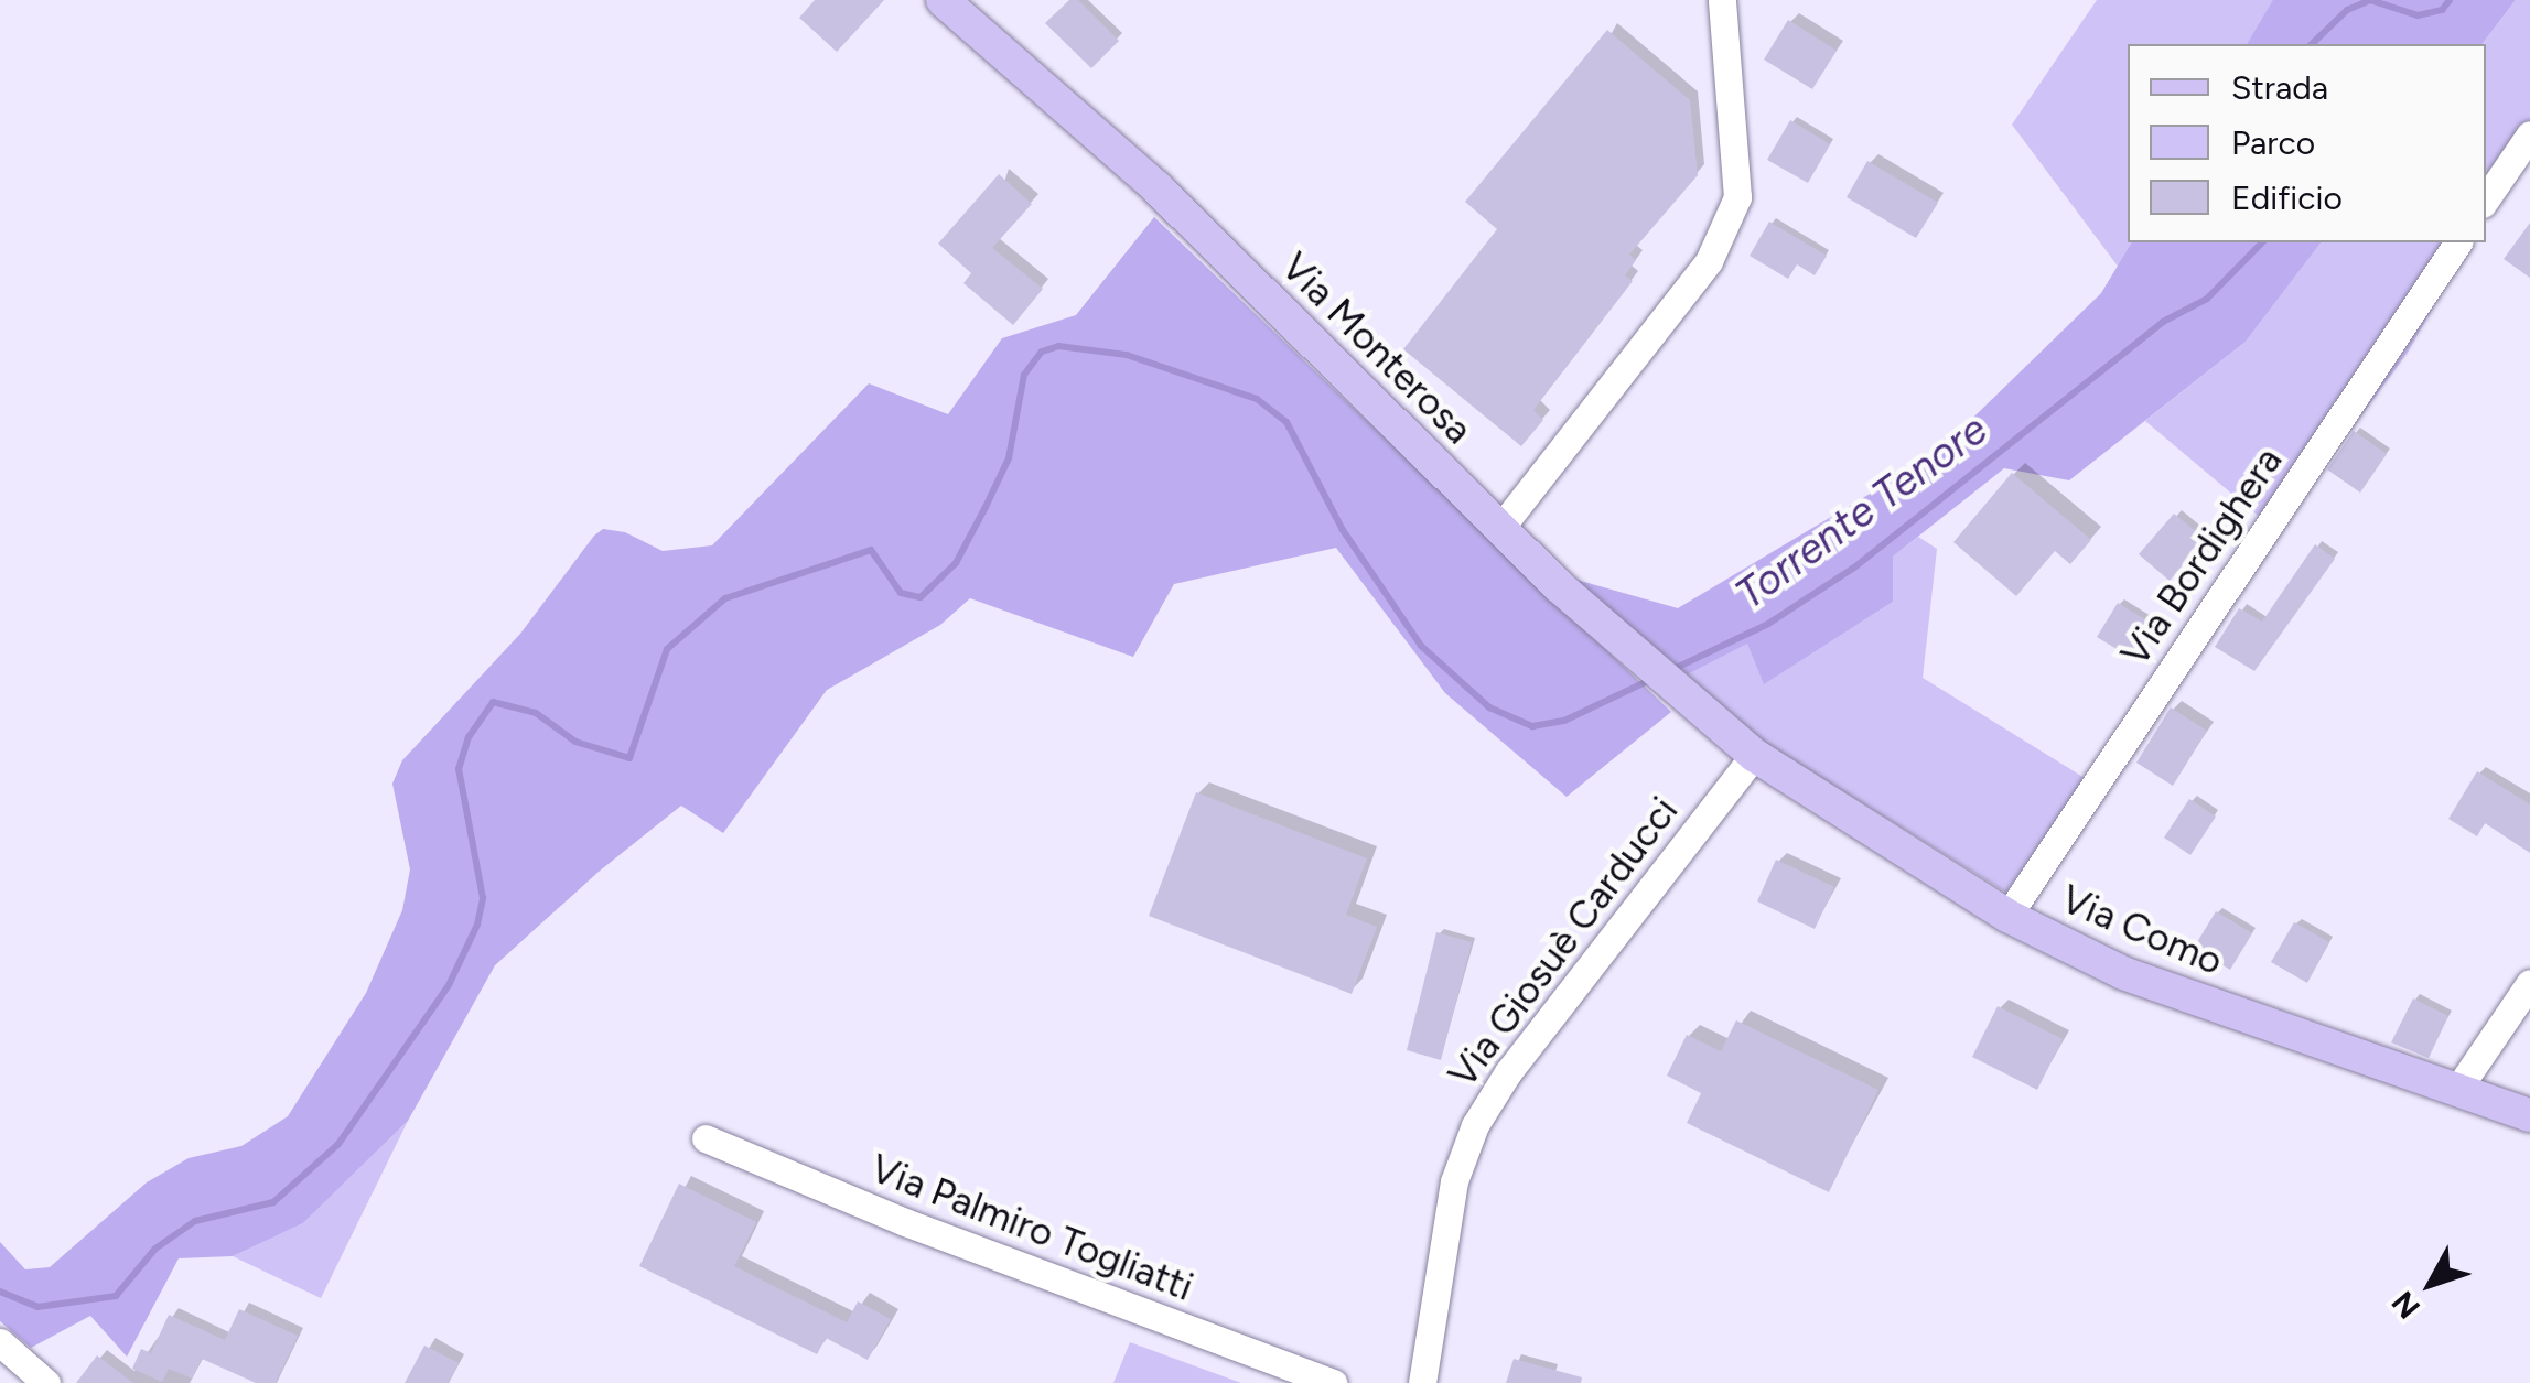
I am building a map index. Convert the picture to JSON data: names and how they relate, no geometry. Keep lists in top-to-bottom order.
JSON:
{
  "streets": {
    "main road": ["Via Monterosa", "Via Como"],
    "street": ["Via Bordighera", "Via Giosuè Carducci", "Via Palmiro Togliatti"]
  },
  "crossings": [
    ["Via Monterosa", "Via Como"],
    ["Via Monterosa", "Via Giosuè Carducci"],
    ["Via Bordighera", "Via Como"],
    ["Via Como", "Via Giosuè Carducci"]
  ],
  "water": ["Torrente Tenore"],
  "legend": ["Strada", "Parco", "Edificio"],
  "north": "bottom left"
}
